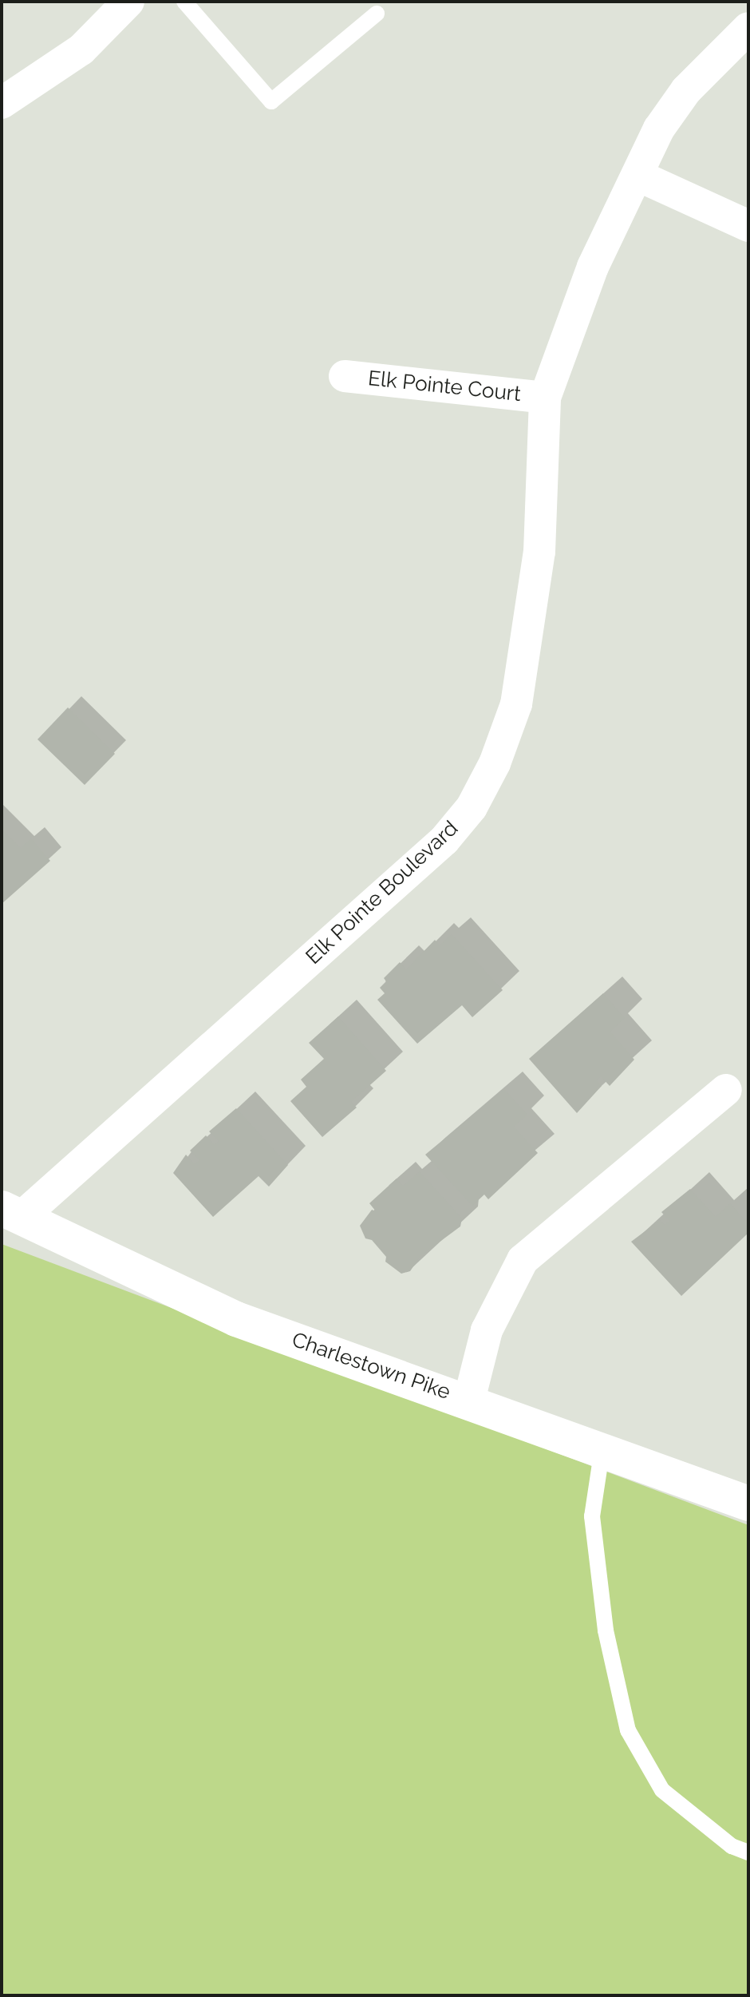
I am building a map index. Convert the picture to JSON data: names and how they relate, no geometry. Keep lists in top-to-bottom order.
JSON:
{
  "streets": {
    "street": ["Elk Pointe Court", "Elk Pointe Boulevard", "Charlestown Pike"]
  },
  "crossings": [
    ["Elk Pointe Court", "Elk Pointe Boulevard"],
    ["Elk Pointe Boulevard", "Charlestown Pike"]
  ]
}
